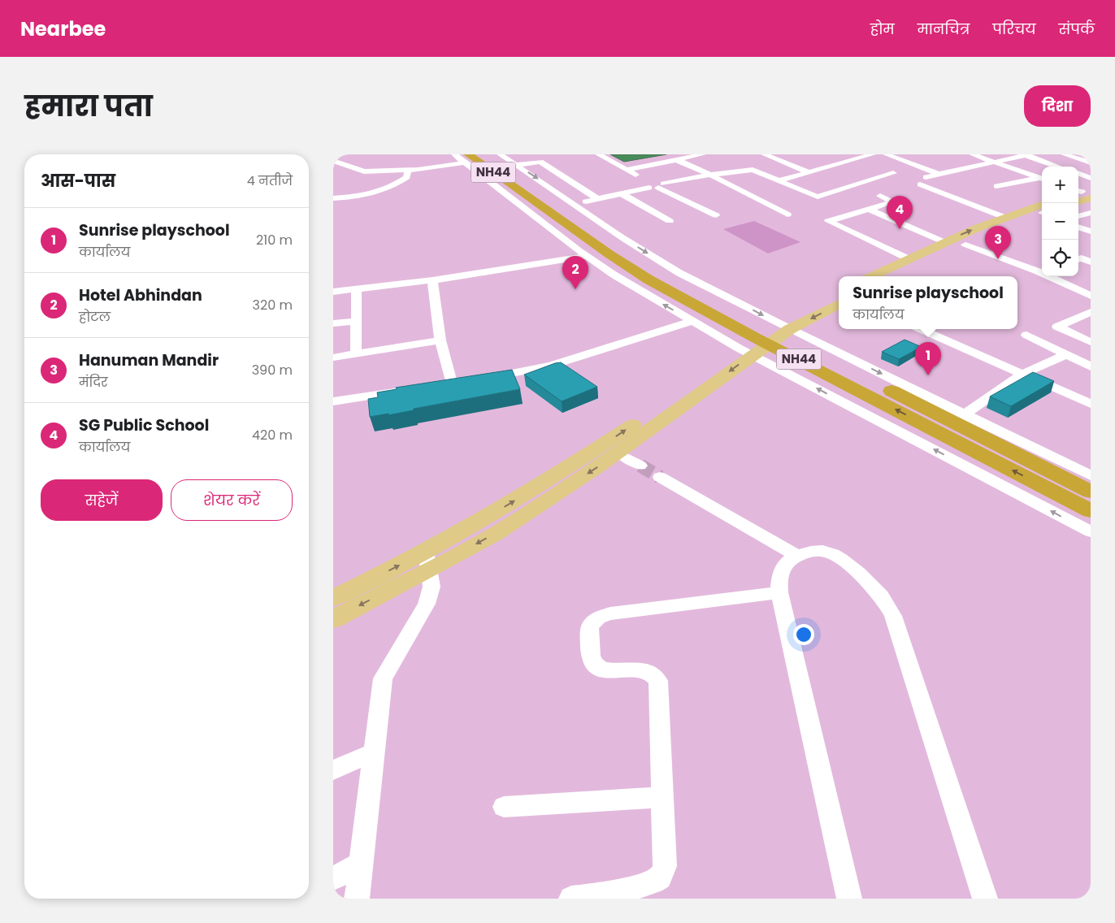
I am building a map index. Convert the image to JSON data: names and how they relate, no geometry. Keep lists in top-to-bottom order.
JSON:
{
  "streets": {
    "highway": ["NH44"]
  },
  "page": {
    "header": "Nearbee",
    "nav": [
      "होम",
      "मानचित्र",
      "परिचय",
      "संपर्क"
    ],
    "title": "हमारा पता",
    "buttons": [
      "दिशा",
      ["सहेजें", "शेयर करें"]
    ],
    "heading": ["आस-पास", "4 नतीजे"],
    "map_buttons": ["+", "−"],
    "pins": [
      "4",
      "3",
      "2",
      "1"
    ],
    "list": [
      {
        "mark": "1",
        "name": "Sunrise playschool",
        "note": "कार्यालय",
        "value": "210 m"
      },
      {
        "mark": "2",
        "name": "Hotel Abhindan",
        "note": "होटल",
        "value": "320 m"
      },
      {
        "mark": "3",
        "name": "Hanuman Mandir",
        "note": "मंदिर",
        "value": "390 m"
      },
      {
        "mark": "4",
        "name": "SG Public School",
        "note": "कार्यालय",
        "value": "420 m"
      }
    ],
    "popup": ["Sunrise playschool", "कार्यालय"]
  }
}
